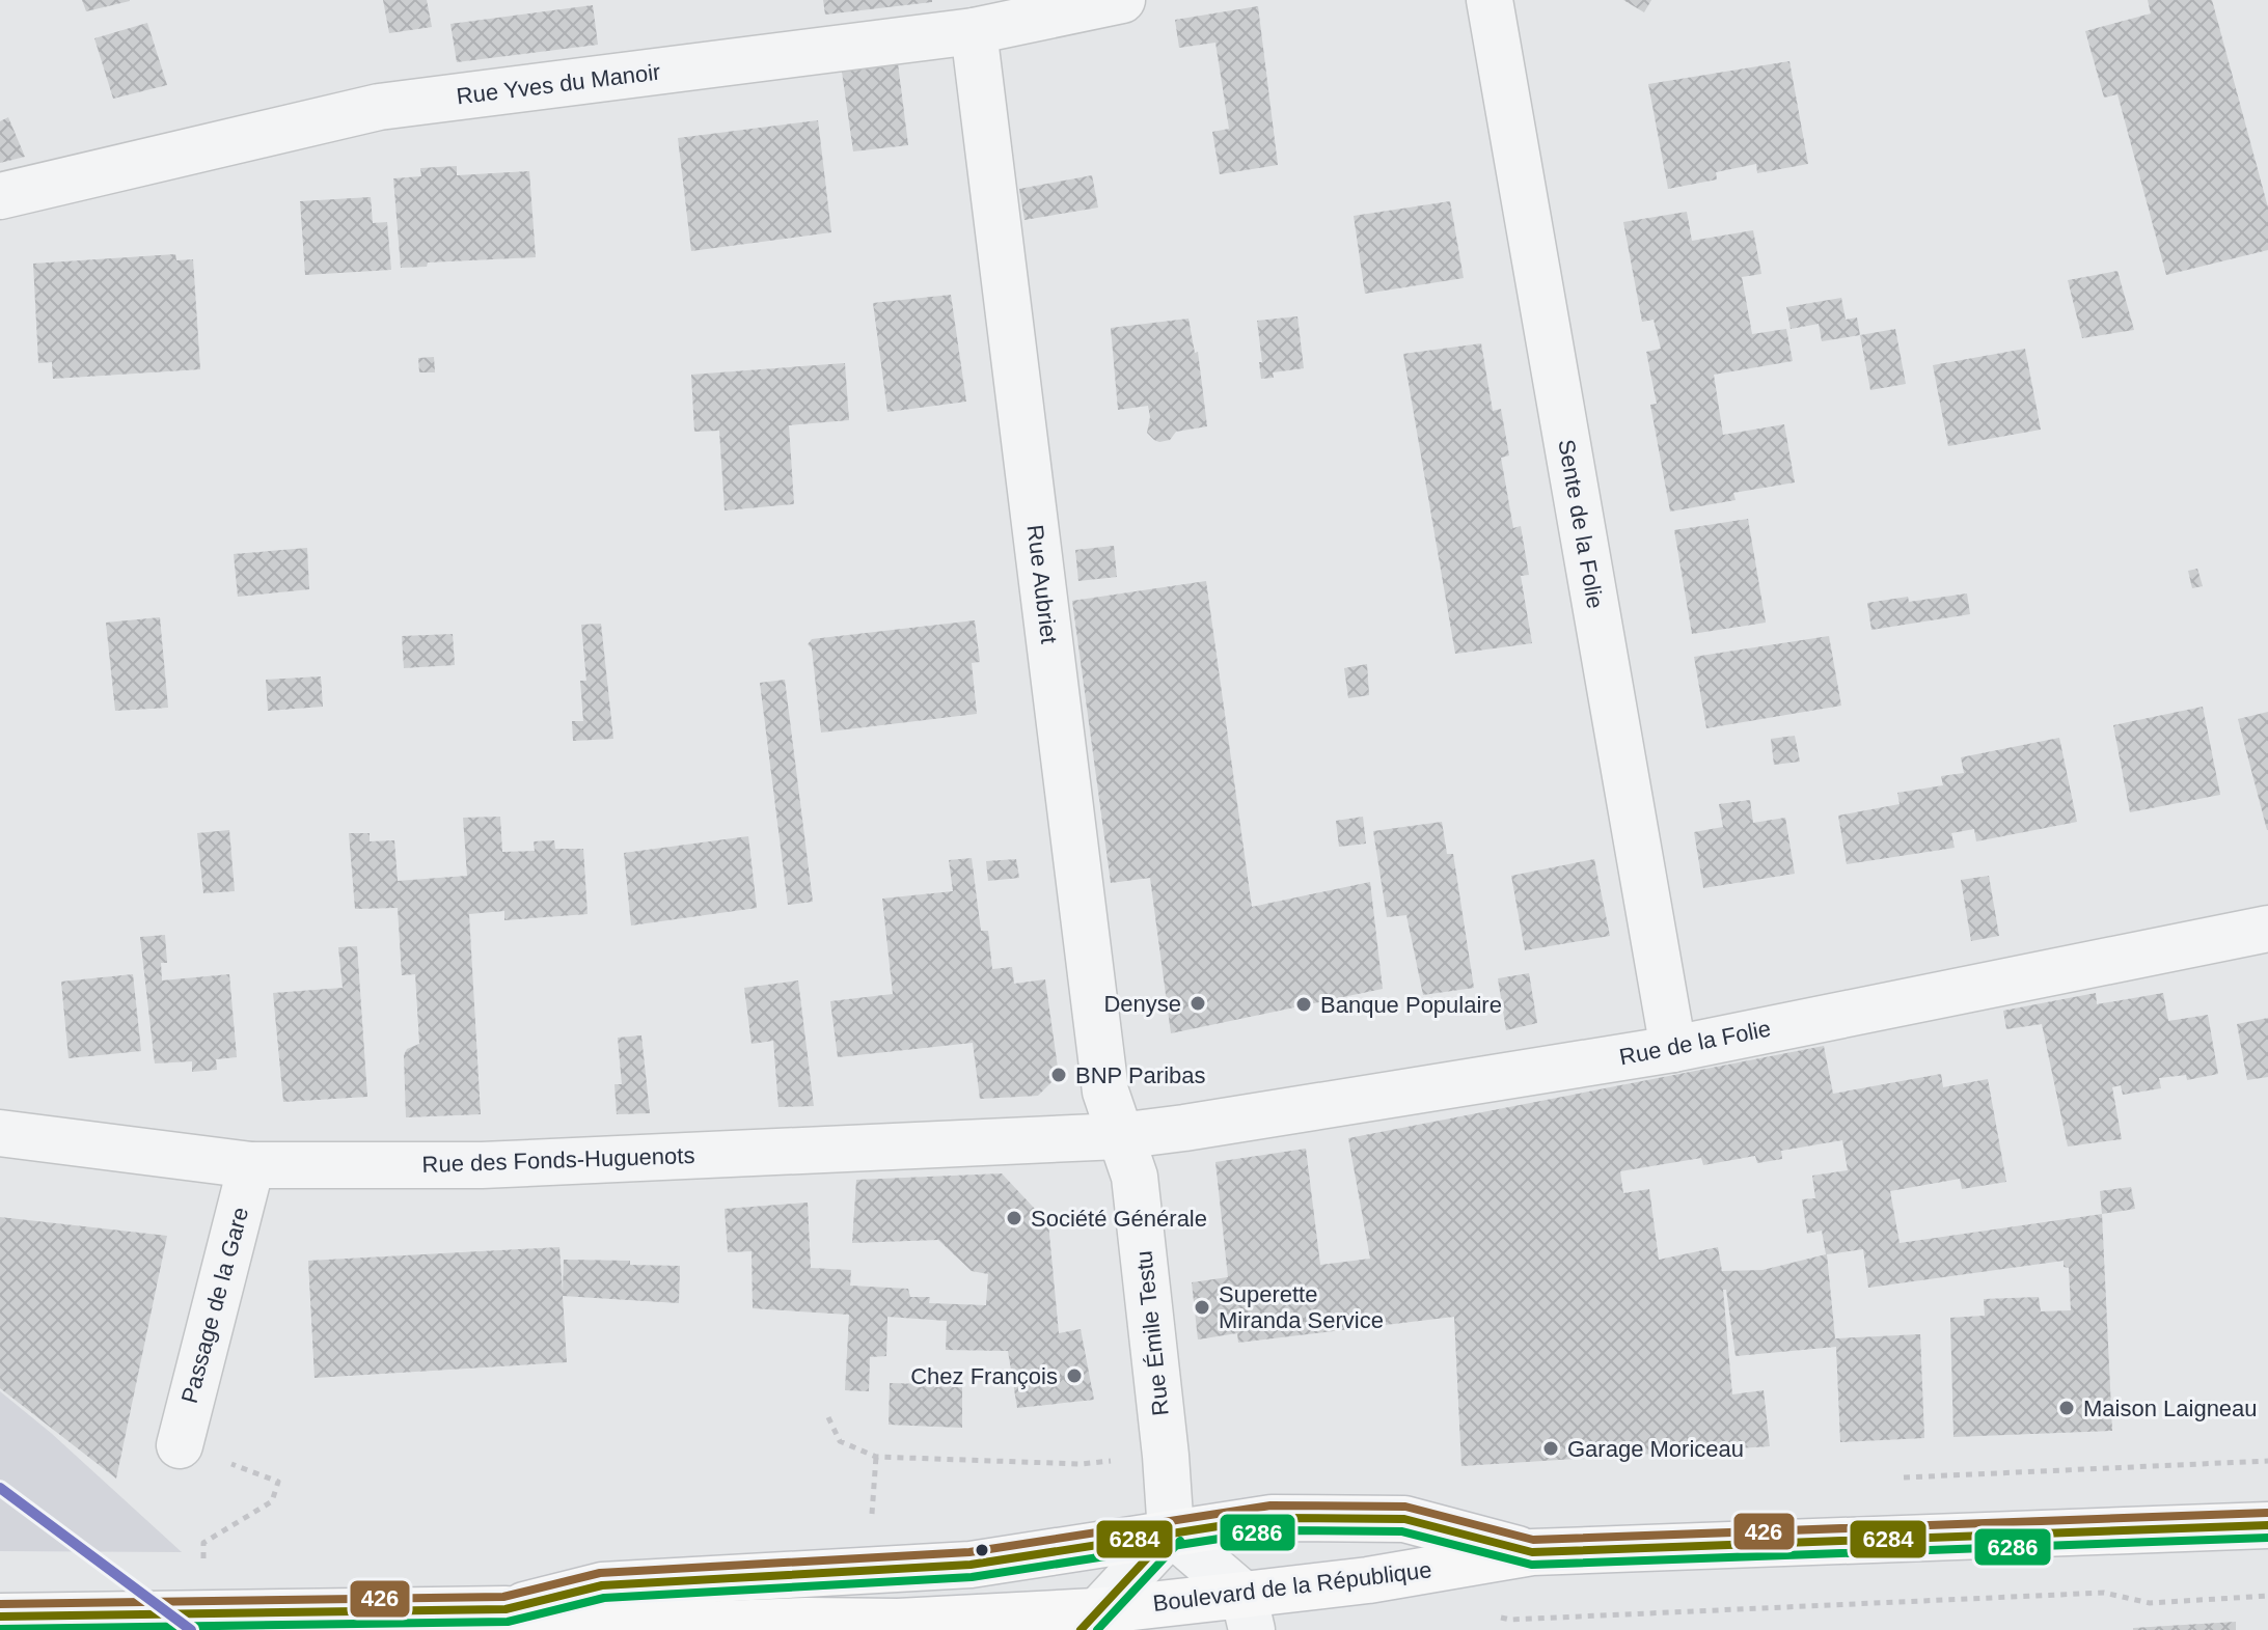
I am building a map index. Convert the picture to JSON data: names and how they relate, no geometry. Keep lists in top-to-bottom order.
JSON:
{
  "streets": {
    "main road": ["Boulevard de la République"],
    "street": [
      "Rue Yves du Manoir",
      "Sente de la Folie",
      "Rue Aubriet",
      "Rue de la Folie",
      "Rue des Fonds-Huguenots",
      "Passage de la Gare",
      "Rue Émile Testu"
    ]
  },
  "crossings": [
    ["Rue Yves du Manoir", "Rue Aubriet"],
    ["Sente de la Folie", "Rue de la Folie"],
    ["Rue Aubriet", "Rue de la Folie"],
    ["Rue Aubriet", "Rue des Fonds-Huguenots"],
    ["Rue Aubriet", "Rue Émile Testu"],
    ["Rue de la Folie", "Rue des Fonds-Huguenots"],
    ["Rue de la Folie", "Rue Émile Testu"],
    ["Rue des Fonds-Huguenots", "Passage de la Gare"],
    ["Rue des Fonds-Huguenots", "Rue Émile Testu"],
    ["Rue Émile Testu", "Boulevard de la République"]
  ],
  "places": [
    "Denyse",
    "Banque Populaire",
    "BNP Paribas",
    "Société Générale",
    "Superette Miranda Service",
    "Chez François",
    "Maison Laigneau",
    "Garage Moriceau"
  ],
  "lines": ["transit line 426", "transit line 6284", "transit line 6286"]
}
